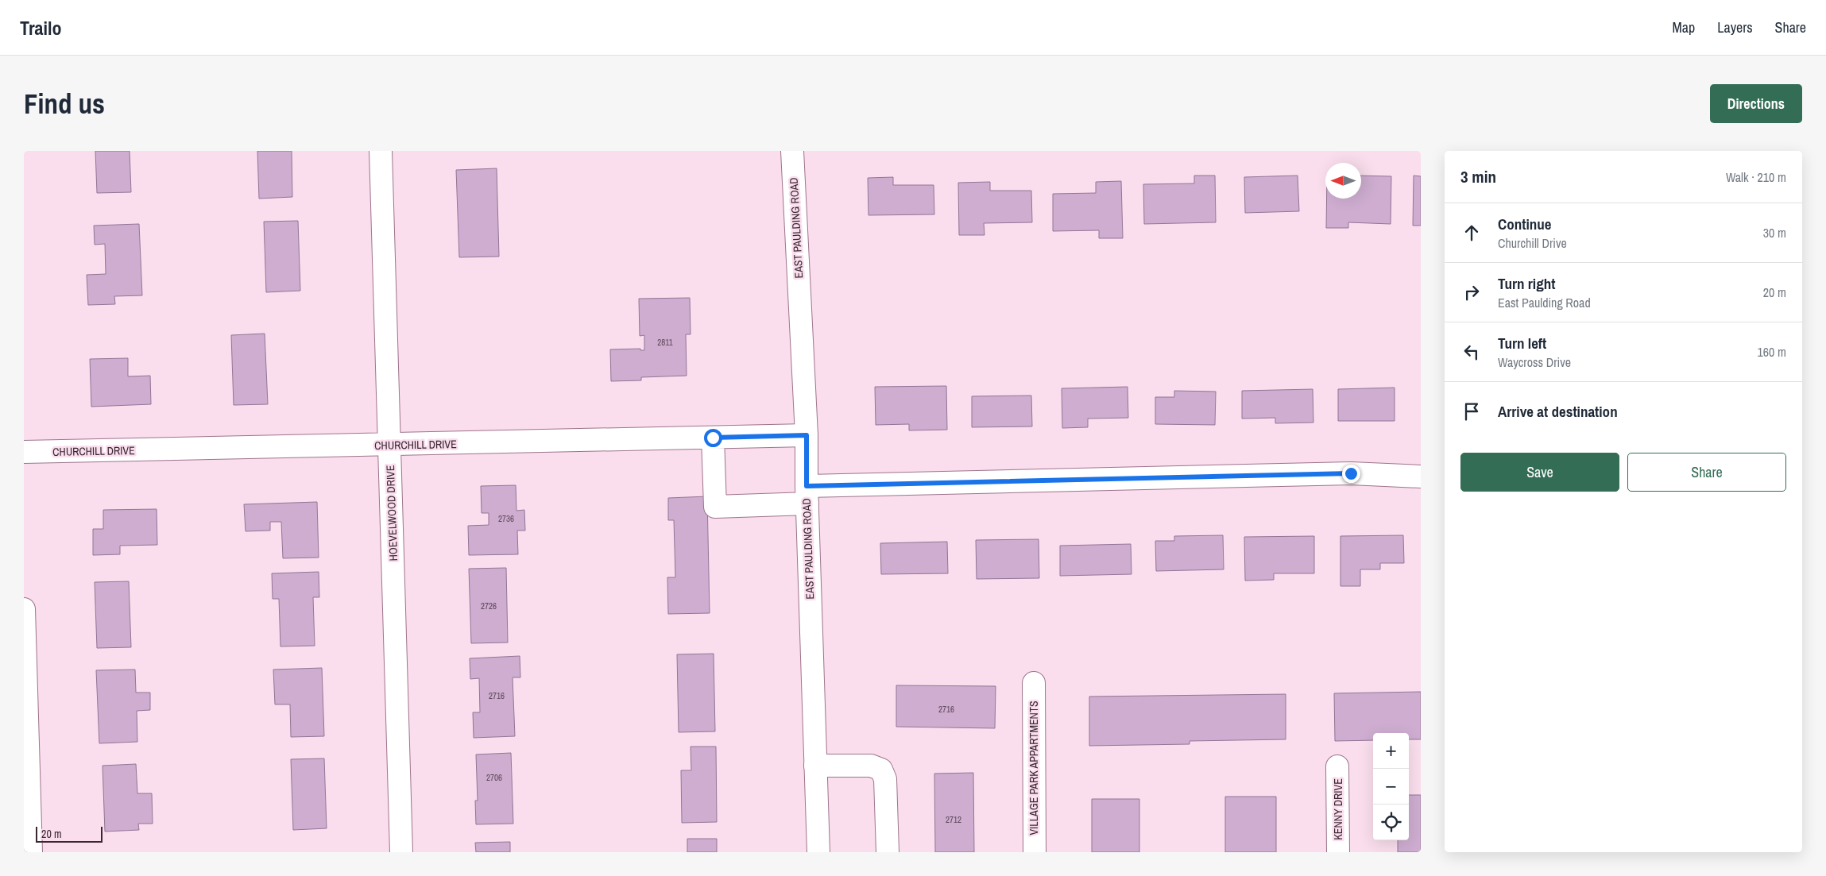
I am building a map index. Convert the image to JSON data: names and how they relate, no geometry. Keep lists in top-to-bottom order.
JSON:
{
  "streets": {
    "street": [
      "EAST PAULDING ROAD",
      "CHURCHILL DRIVE",
      "HOEVELWOOD DRIVE",
      "VILLAGE PARK APPARTMENTS",
      "KENNY DRIVE"
    ]
  },
  "crossings": [
    ["EAST PAULDING ROAD", "CHURCHILL DRIVE"],
    ["CHURCHILL DRIVE", "HOEVELWOOD DRIVE"]
  ],
  "house_numbers": [
    "2811",
    "2736",
    "2726",
    "2716",
    "2716",
    "2706",
    "2712"
  ],
  "scale_bar": "20 m",
  "north": "left",
  "page": {
    "header": "Trailo",
    "nav": ["Map", "Layers", "Share"],
    "buttons": [
      "Directions",
      ["Save", "Share"]
    ],
    "title": "Find us",
    "heading": ["3 min", "Walk · 210 m"],
    "list": [
      ["Continue", "Churchill Drive", "30 m"],
      ["Turn right", "East Paulding Road", "20 m"],
      ["Turn left", "Waycross Drive", "160 m"],
      "Arrive at destination"
    ],
    "map_buttons": ["+", "−"],
    "scale": "20 m"
  }
}
